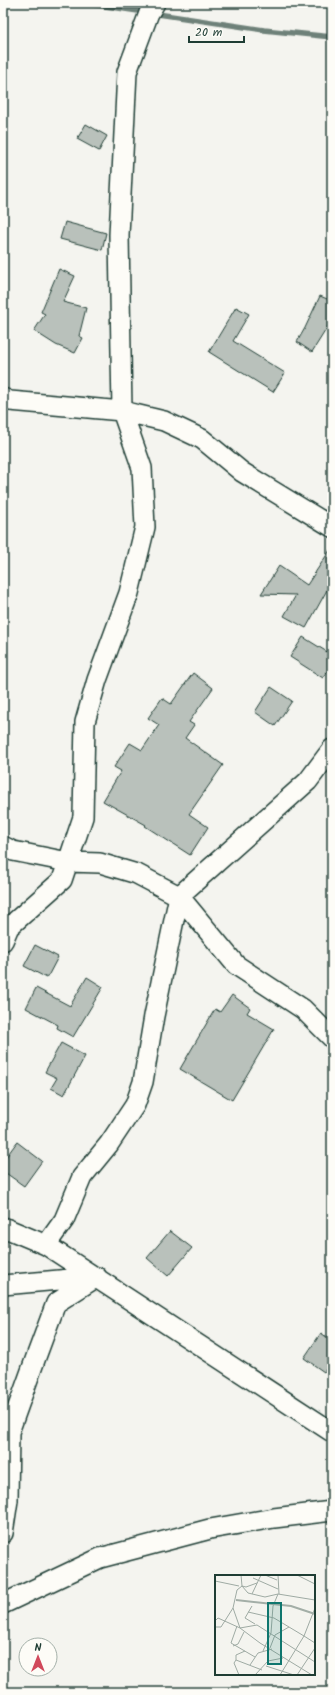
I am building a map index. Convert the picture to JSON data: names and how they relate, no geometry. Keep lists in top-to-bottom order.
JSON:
{
  "scale_bar": "20 m",
  "north": "top"
}
